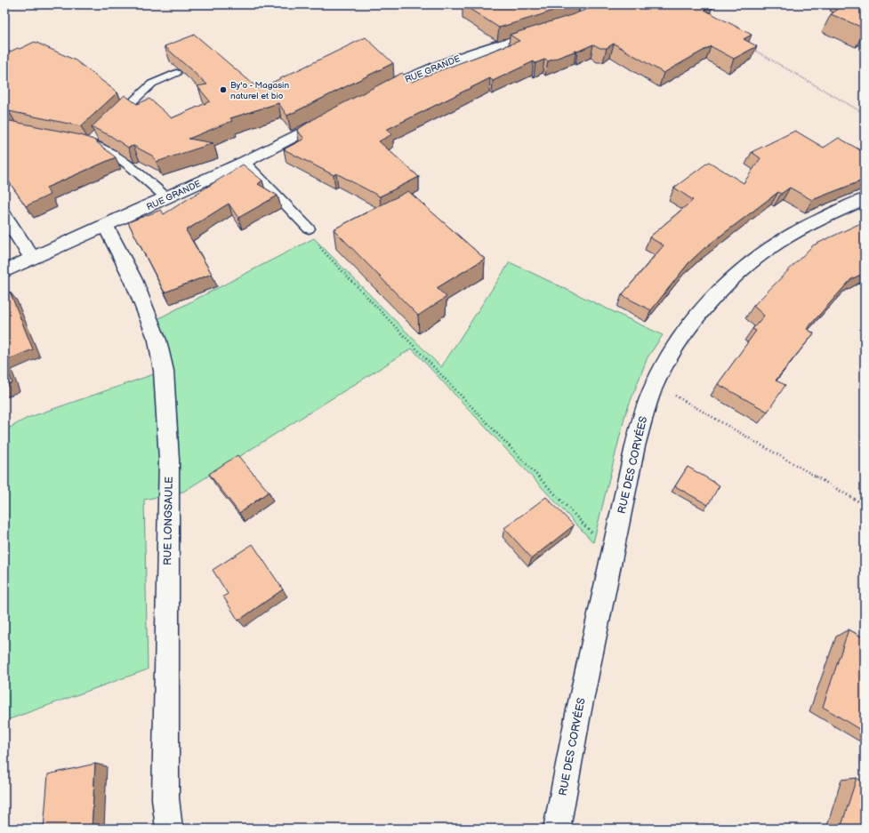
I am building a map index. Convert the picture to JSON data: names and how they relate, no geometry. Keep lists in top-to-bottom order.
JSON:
{
  "streets": {
    "street": ["RUE GRANDE", "RUE DES CORVÉES", "RUE LONGSAULE"]
  },
  "crossings": [
    ["RUE GRANDE", "RUE LONGSAULE"]
  ],
  "places": ["By'o - Magasin naturel et bio"]
}
